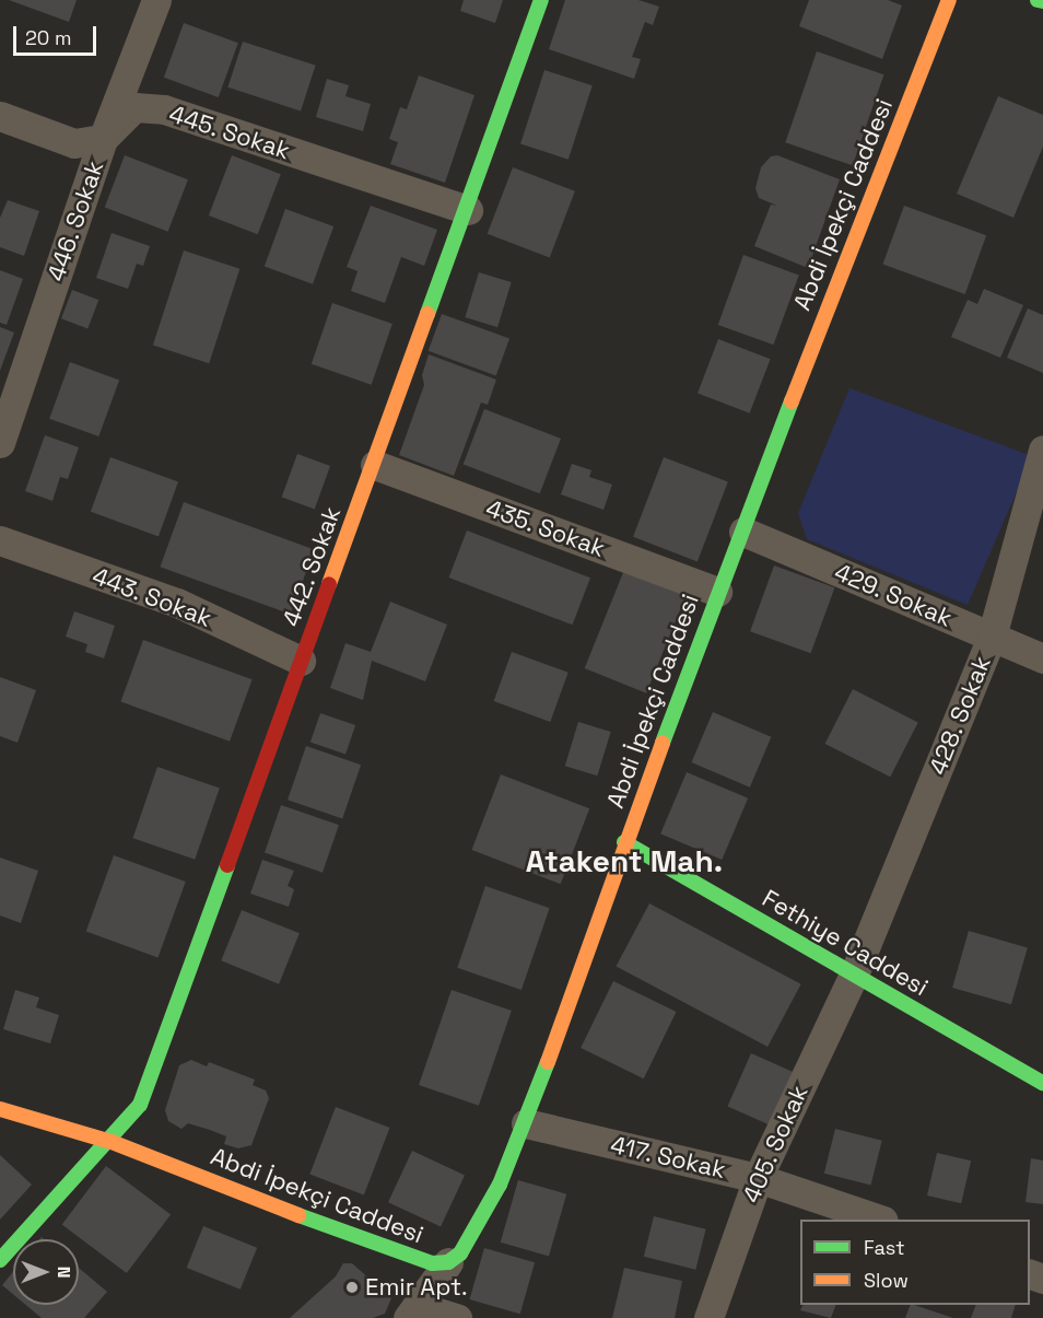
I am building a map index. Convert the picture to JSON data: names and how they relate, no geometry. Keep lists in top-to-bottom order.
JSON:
{
  "streets": {
    "street": [
      "445. Sokak",
      "Abdi İpekçi Caddesi",
      "446. Sokak",
      "435. Sokak",
      "442. Sokak",
      "429. Sokak",
      "443. Sokak",
      "428. Sokak",
      "Fethiye Caddesi",
      "405. Sokak",
      "417. Sokak"
    ]
  },
  "crossings": [
    ["445. Sokak", "446. Sokak"],
    ["445. Sokak", "442. Sokak"],
    ["Abdi İpekçi Caddesi", "435. Sokak"],
    ["Abdi İpekçi Caddesi", "442. Sokak"],
    ["Abdi İpekçi Caddesi", "429. Sokak"],
    ["Abdi İpekçi Caddesi", "Fethiye Caddesi"],
    ["Abdi İpekçi Caddesi", "417. Sokak"],
    ["435. Sokak", "442. Sokak"],
    ["442. Sokak", "443. Sokak"],
    ["429. Sokak", "428. Sokak"],
    ["428. Sokak", "Fethiye Caddesi"],
    ["428. Sokak", "405. Sokak"],
    ["Fethiye Caddesi", "405. Sokak"],
    ["405. Sokak", "417. Sokak"]
  ],
  "districts": ["Atakent Mah."],
  "places": ["Emir Apt."],
  "legend": ["Fast", "Slow"],
  "scale_bar": "20 m",
  "north": "right"
}
